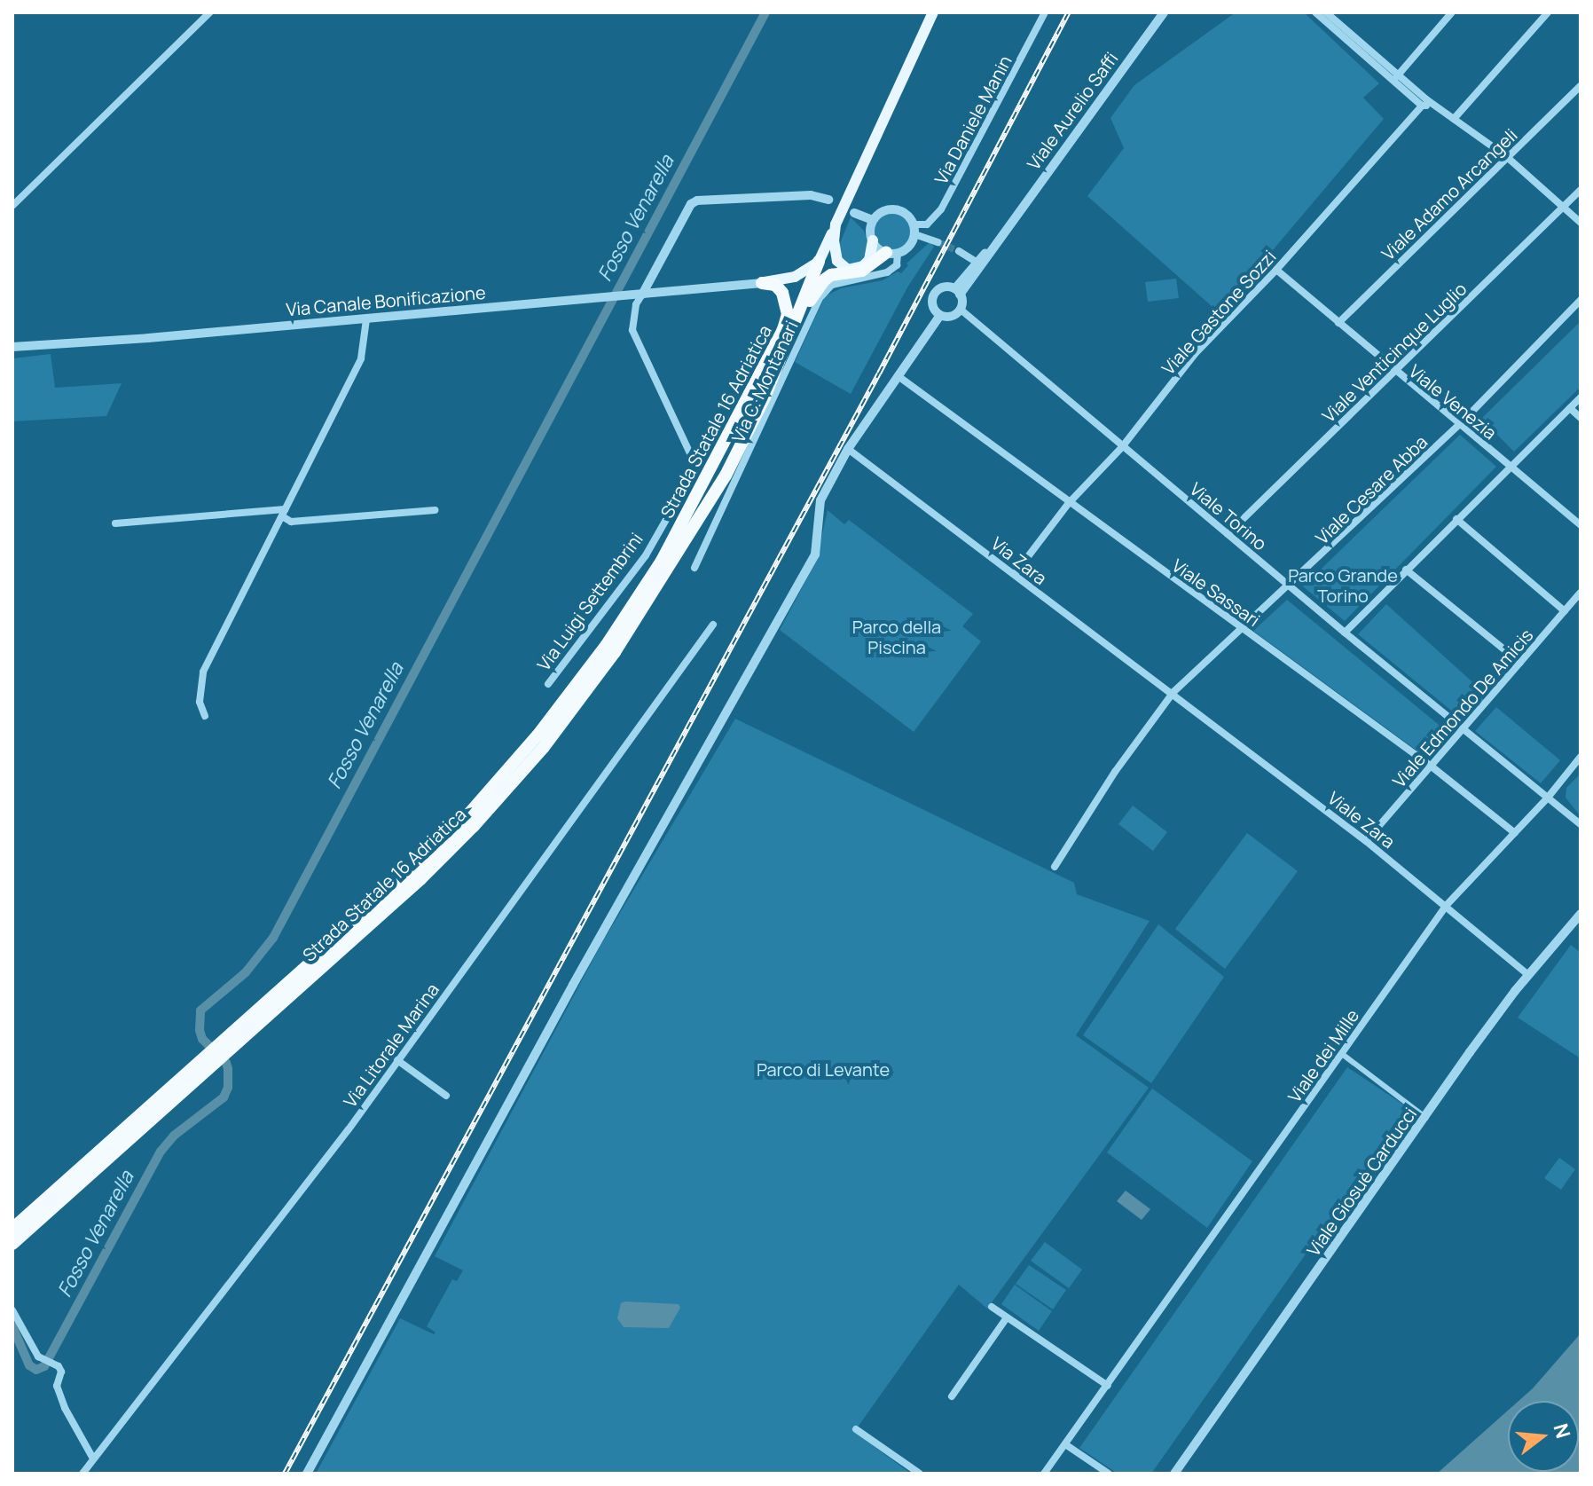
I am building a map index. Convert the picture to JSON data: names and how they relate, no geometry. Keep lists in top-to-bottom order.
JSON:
{
  "streets": {
    "highway": ["Strada Statale 16 Adriatica"],
    "street": [
      "Viale Aurelio Saffi",
      "Via Daniele Manin",
      "Viale Adamo Arcangeli",
      "Via Canale Bonificazione",
      "Viale Gastone Sozzi",
      "Viale Venticinque Luglio",
      "Via C. Montanari",
      "Viale Venezia",
      "Viale Cesare Abba",
      "Viale Torino",
      "Via Zara",
      "Viale Sassari",
      "Via Luigi Settembrini",
      "Viale Edmondo De Amicis",
      "Viale Zara",
      "Via Litorale Marina",
      "Viale dei Mille",
      "Viale Giosuè Carducci"
    ]
  },
  "crossings": [
    ["Viale Aurelio Saffi", "Viale Torino"],
    ["Via Daniele Manin", "Via C. Montanari"],
    ["Viale Adamo Arcangeli", "Viale Venezia"],
    ["Via Canale Bonificazione", "Via Luigi Settembrini"],
    ["Viale Gastone Sozzi", "Viale Venezia"],
    ["Viale Gastone Sozzi", "Viale Torino"],
    ["Viale Gastone Sozzi", "Via Zara"],
    ["Viale Gastone Sozzi", "Viale Sassari"],
    ["Viale Venticinque Luglio", "Viale Venezia"],
    ["Viale Venticinque Luglio", "Viale Torino"],
    ["Viale Venezia", "Viale Cesare Abba"],
    ["Viale Cesare Abba", "Viale Torino"],
    ["Viale Cesare Abba", "Via Zara"],
    ["Viale Cesare Abba", "Viale Sassari"],
    ["Viale Cesare Abba", "Viale Zara"],
    ["Viale Torino", "Viale Edmondo De Amicis"],
    ["Viale Torino", "Viale dei Mille"],
    ["Via Zara", "Viale Zara"],
    ["Viale Sassari", "Viale Edmondo De Amicis"],
    ["Viale Sassari", "Viale dei Mille"],
    ["Viale Edmondo De Amicis", "Viale Zara"],
    ["Viale Zara", "Viale dei Mille"],
    ["Viale Zara", "Viale Giosuè Carducci"]
  ],
  "water": ["Fosso Venarella"],
  "parks": ["Parco Grande Torino", "Parco della Piscina", "Parco di Levante"],
  "north": "right"
}
